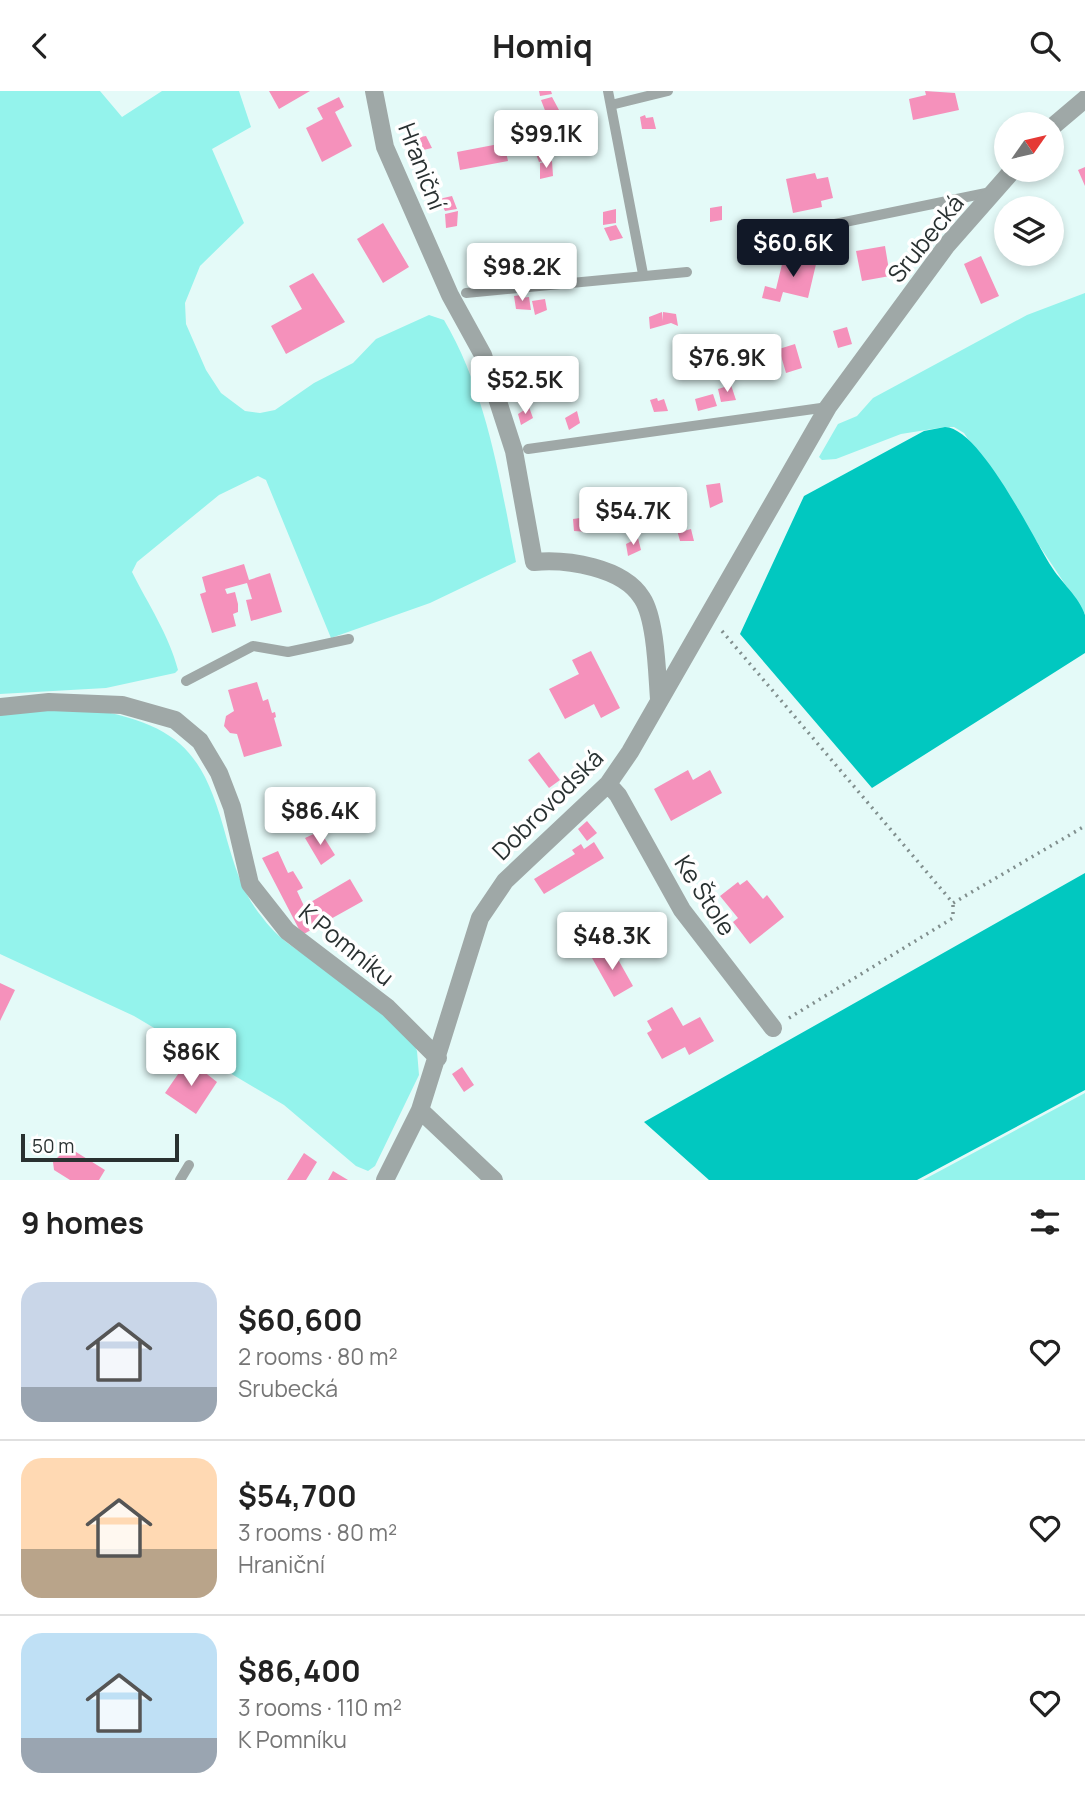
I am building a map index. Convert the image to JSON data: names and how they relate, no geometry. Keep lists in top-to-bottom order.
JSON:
{
  "streets": {
    "street": [
      "Hraniční",
      "Srubecká",
      "Dobrovodská",
      "Ke Štole",
      "K Pomníku"
    ]
  },
  "crossings": [
    ["Hraniční", "Dobrovodská"],
    ["Srubecká", "Dobrovodská"],
    ["Dobrovodská", "Ke Štole"],
    ["Dobrovodská", "K Pomníku"]
  ],
  "scale_bar": "50 m",
  "north": "top right",
  "page": {
    "header": "Homiq",
    "price": [
      "$99.1K",
      "$60.6K",
      "$98.2K",
      "$76.9K",
      "$52.5K",
      "$54.7K",
      "$86.4K",
      "$48.3K",
      "$86K"
    ],
    "scale": "50 m",
    "heading": "9 homes",
    "list": [
      {
        "name": "$60,600",
        "note": "2 rooms · 80 m² · Srubecká"
      },
      {
        "name": "$54,700",
        "note": "3 rooms · 80 m² · Hraniční"
      },
      {
        "name": "$86,400",
        "note": "3 rooms · 110 m² · K Pomníku"
      }
    ]
  }
}
